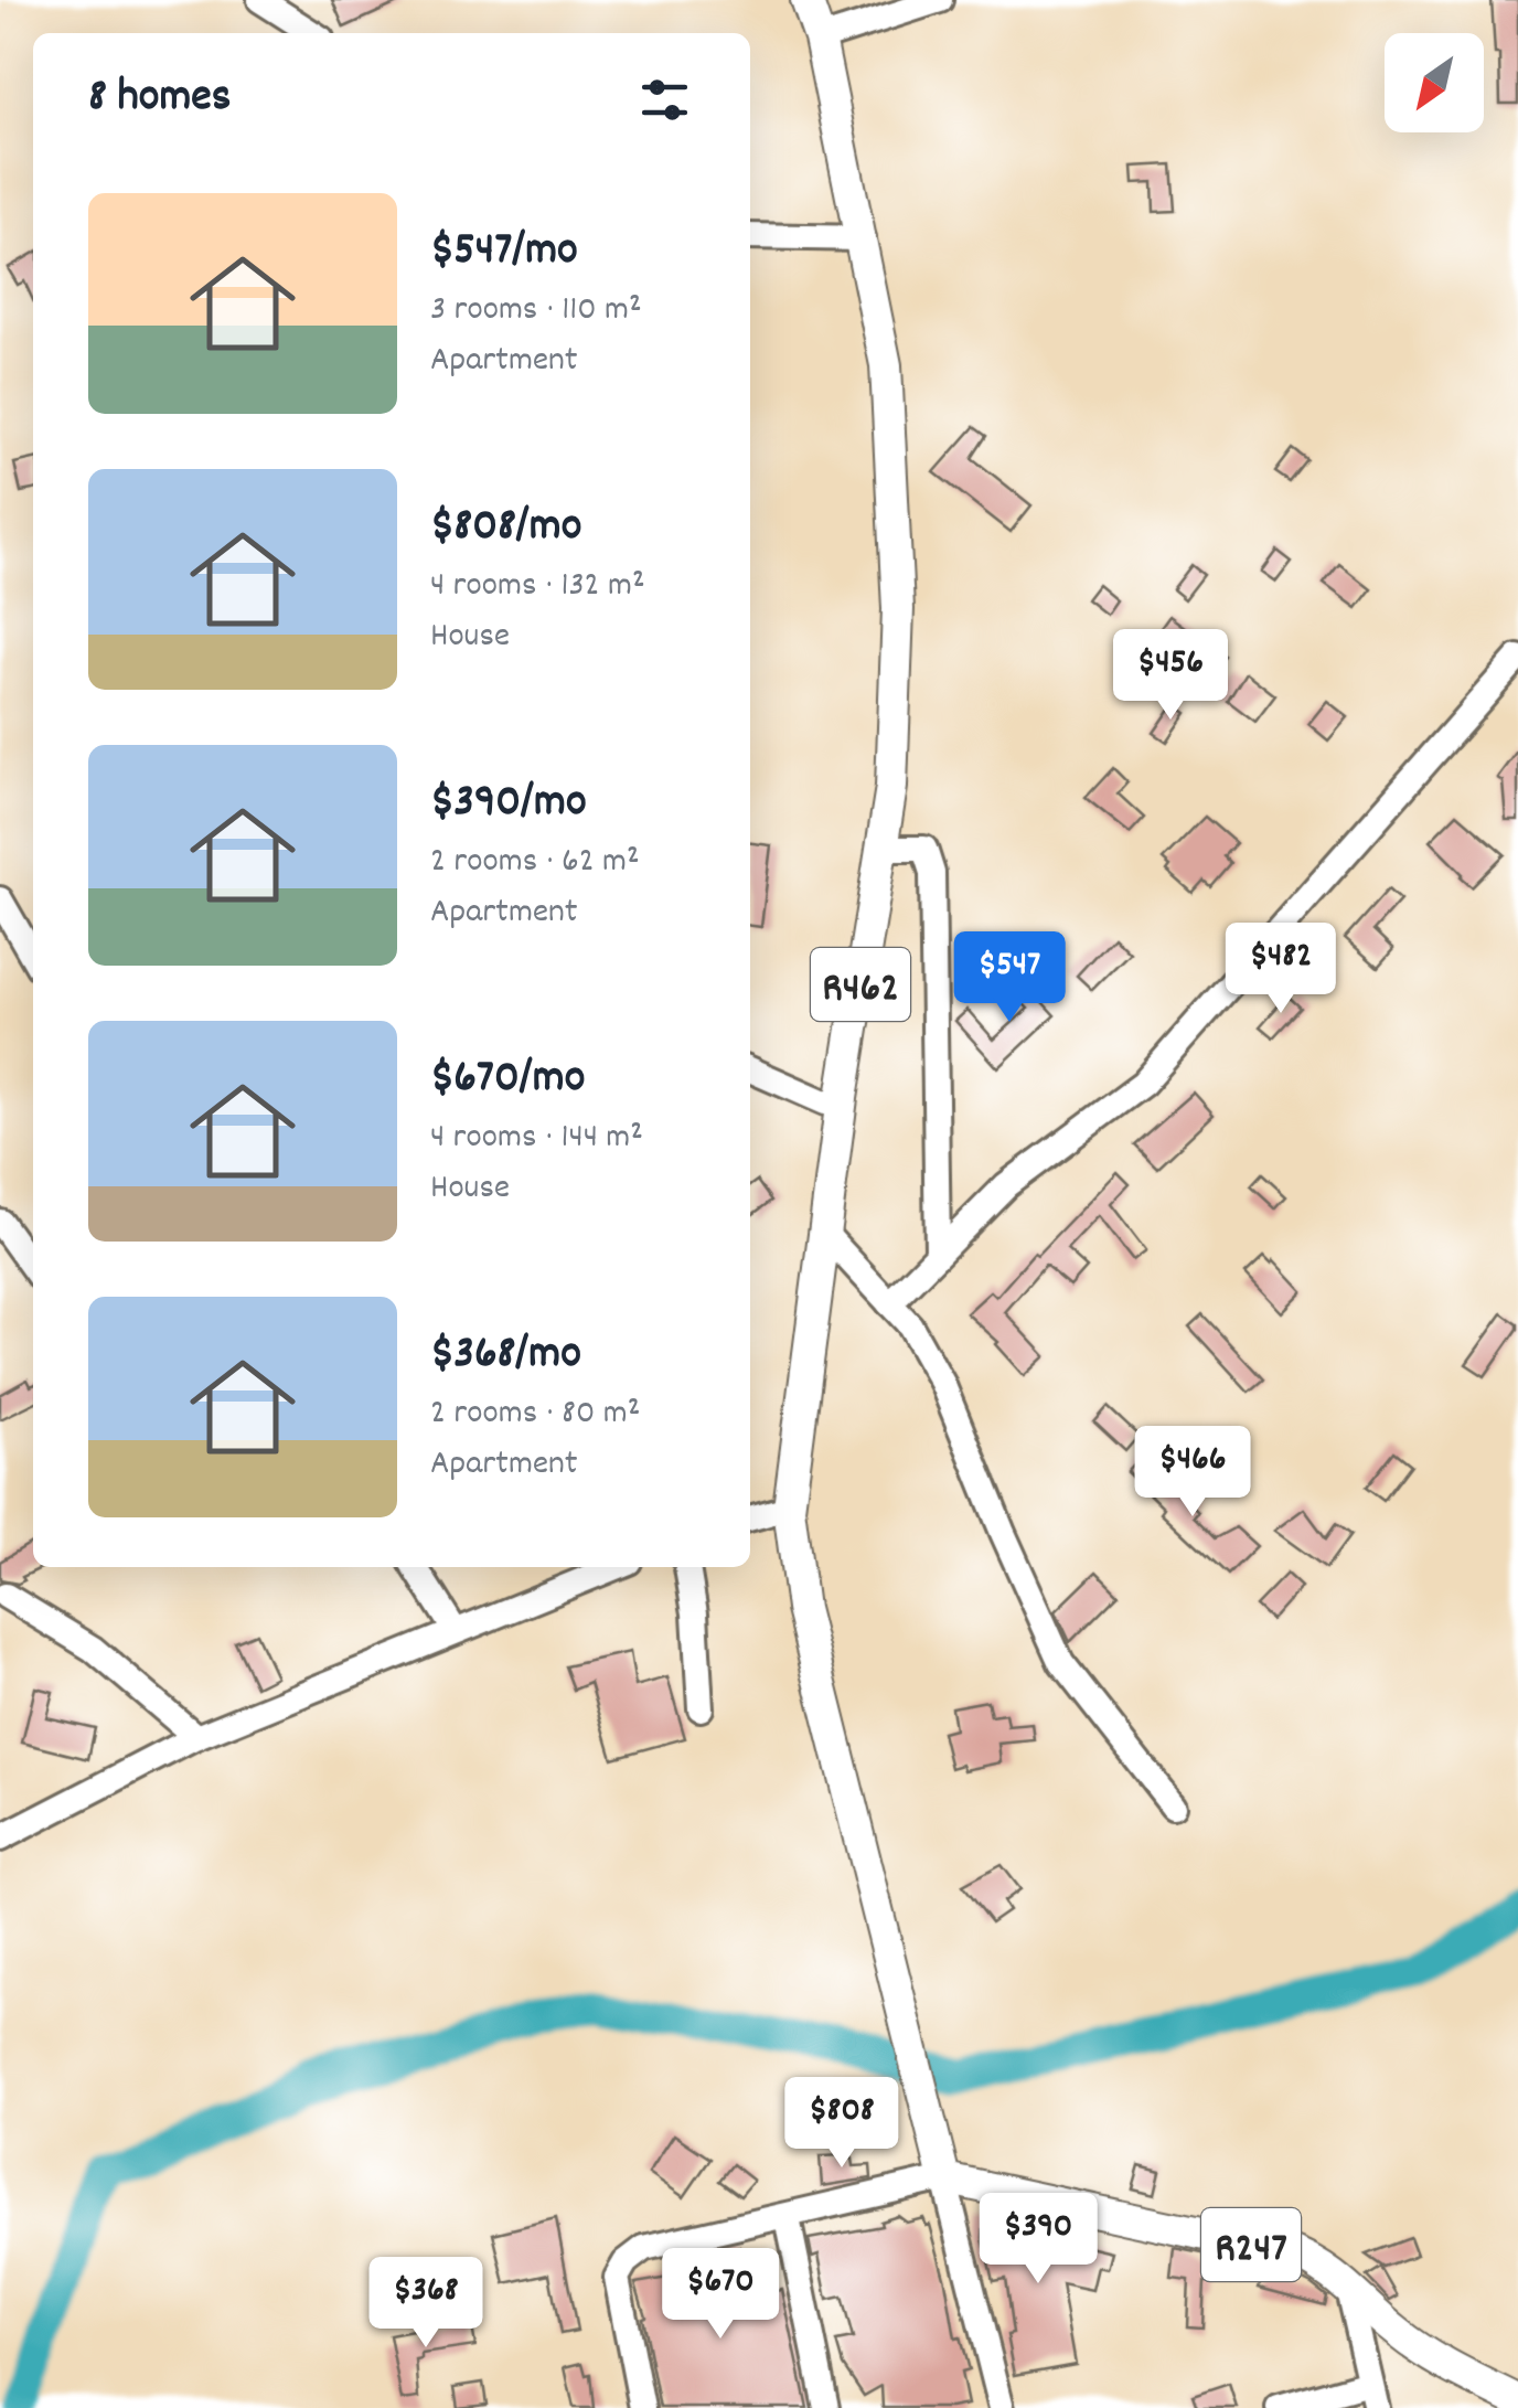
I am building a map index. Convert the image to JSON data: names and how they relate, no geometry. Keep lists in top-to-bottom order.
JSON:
{
  "streets": {
    "main road": ["R462", "R247"]
  },
  "crossings": [
    ["R462", "R247"]
  ],
  "north": "bottom left",
  "page": {
    "heading": "8 homes",
    "list": [
      {
        "name": "$547/mo",
        "note": "3 rooms · 110 m² · Apartment"
      },
      {
        "name": "$808/mo",
        "note": "4 rooms · 132 m² · House"
      },
      {
        "name": "$390/mo",
        "note": "2 rooms · 62 m² · Apartment"
      },
      {
        "name": "$670/mo",
        "note": "4 rooms · 144 m² · House"
      },
      {
        "name": "$368/mo",
        "note": "2 rooms · 80 m² · Apartment"
      }
    ],
    "price": [
      "$456",
      "$482",
      "$547",
      "$466",
      "$808",
      "$390",
      "$670",
      "$368"
    ]
  }
}
